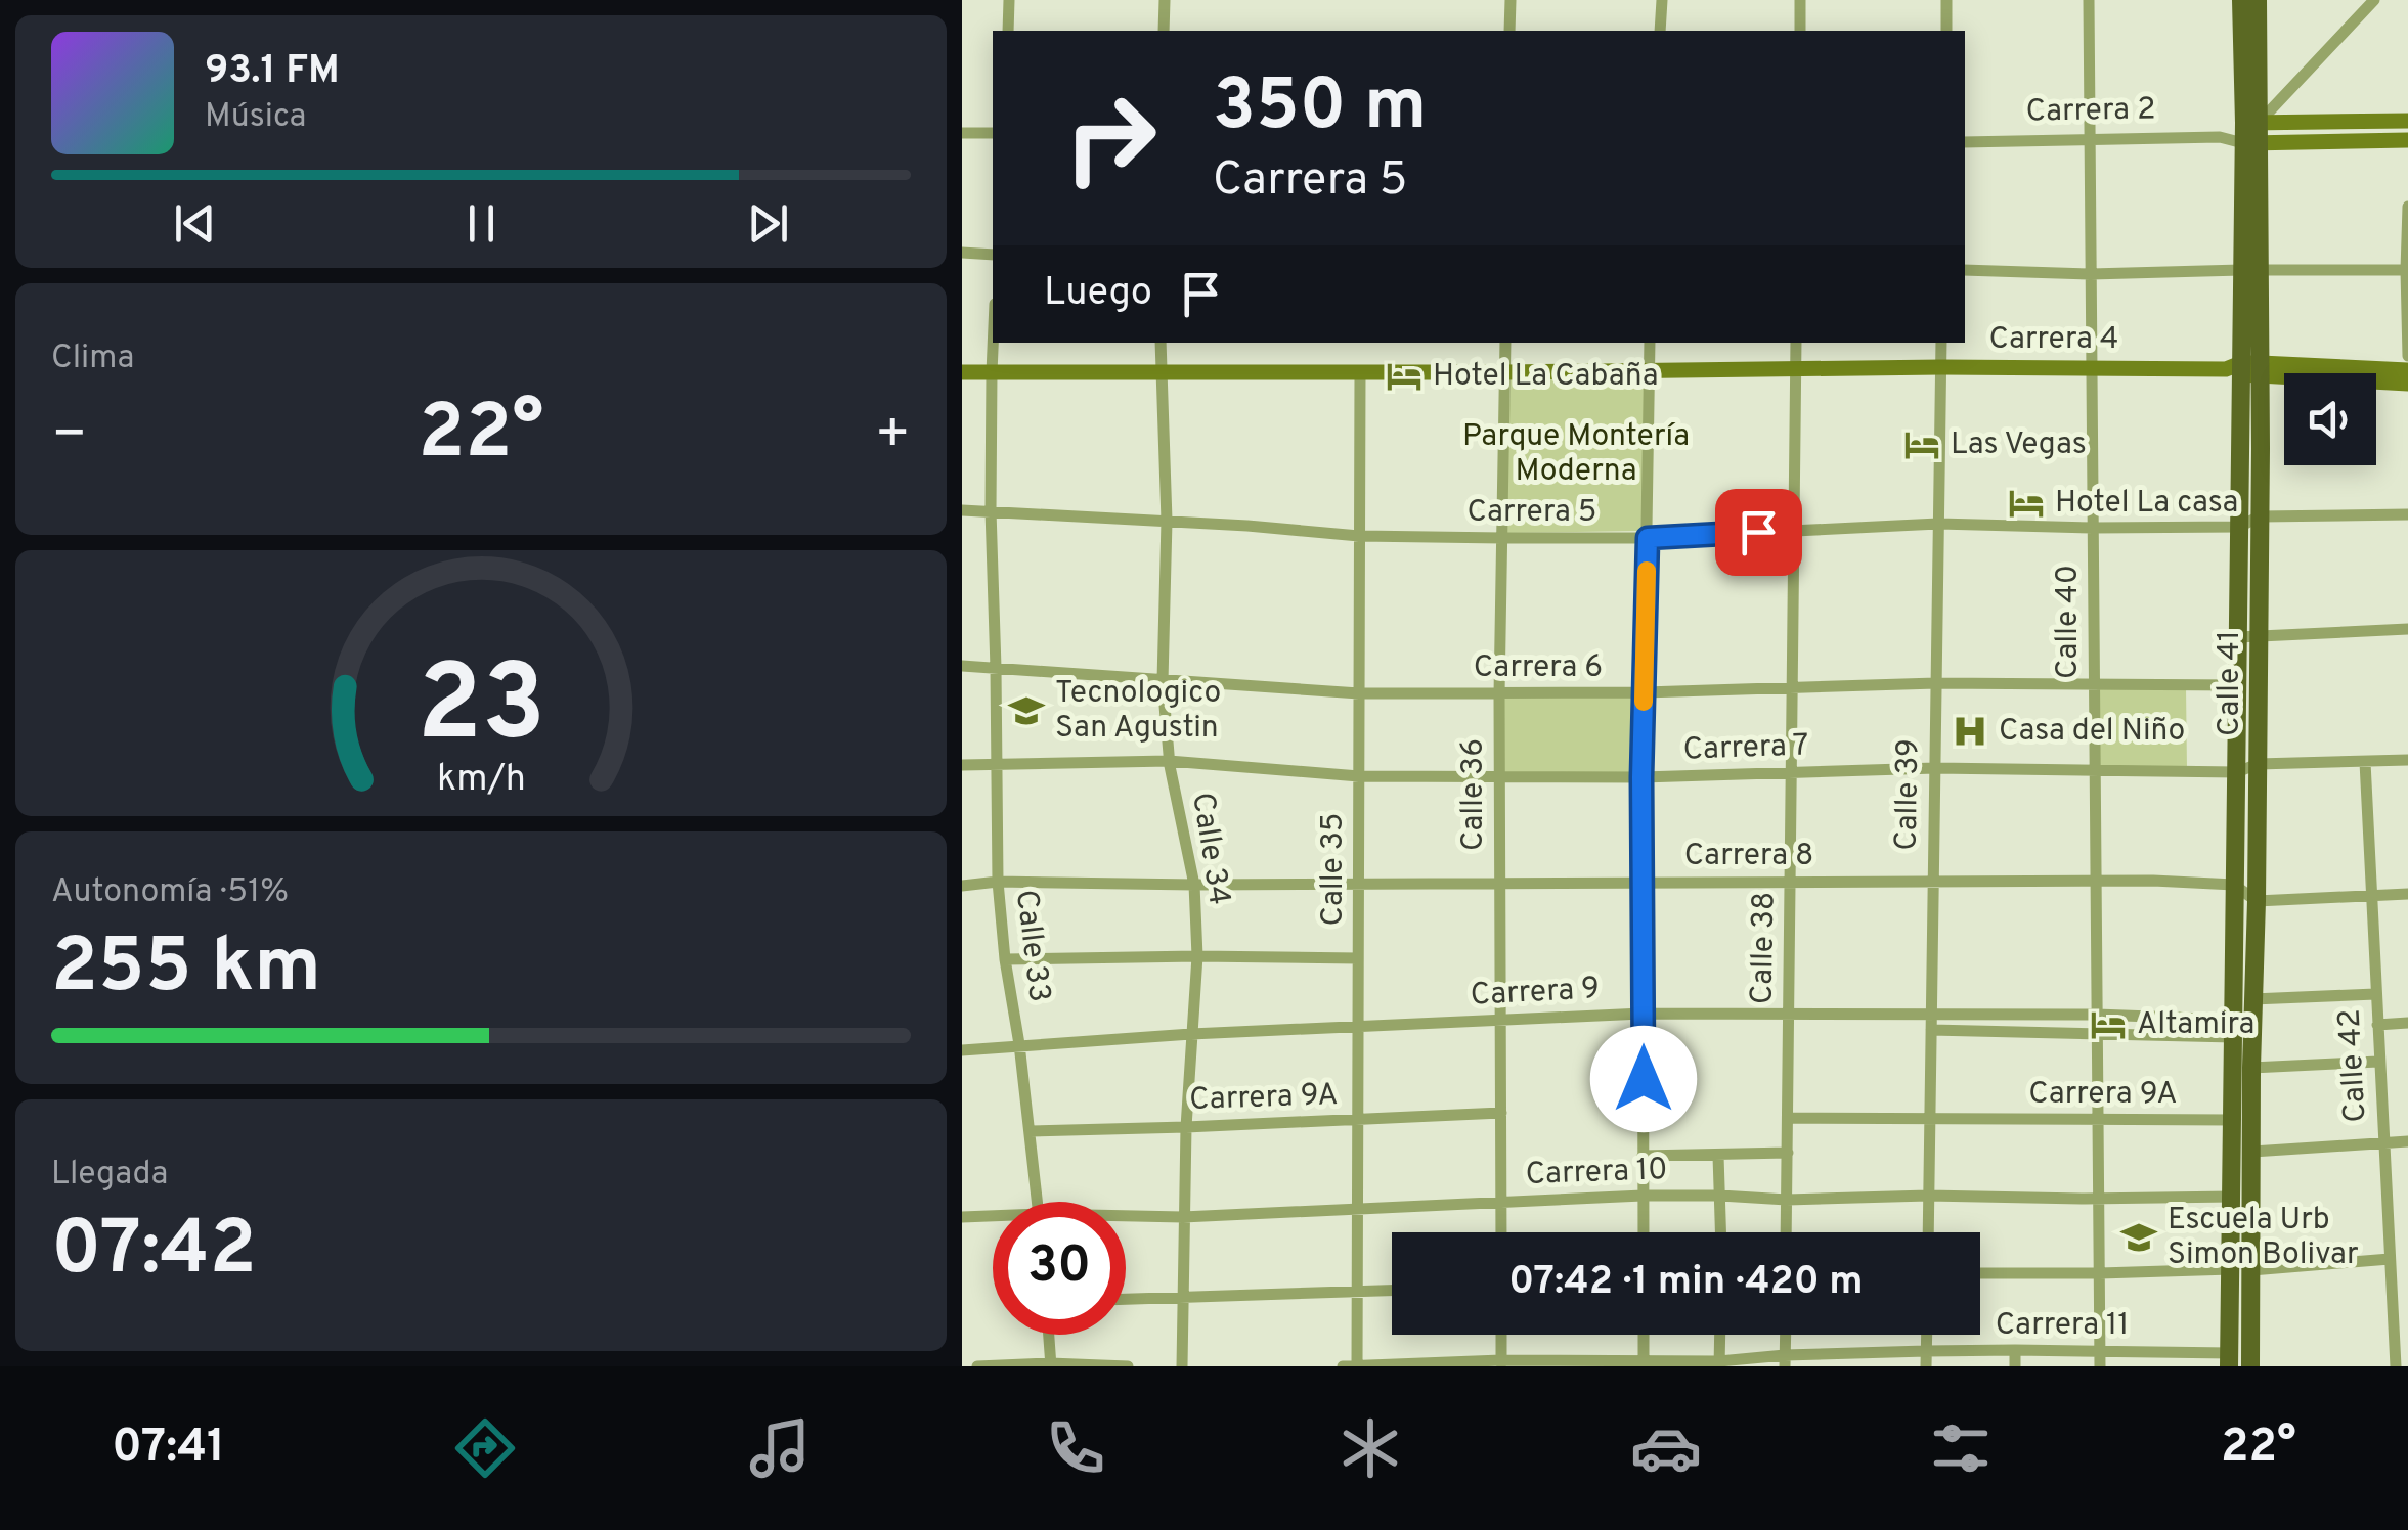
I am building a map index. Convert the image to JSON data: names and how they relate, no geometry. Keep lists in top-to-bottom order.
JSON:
{
  "streets": {
    "main road": ["Calle 41"],
    "street": [
      "Carrera 2",
      "Carrera 4",
      "Carrera 5",
      "Calle 40",
      "Carrera 6",
      "Carrera 7",
      "Calle 36",
      "Calle 39",
      "Calle 34",
      "Carrera 8",
      "Calle 35",
      "Calle 33",
      "Calle 38",
      "Carrera 9",
      "Calle 42",
      "Carrera 9A",
      "Carrera 10",
      "Carrera 11"
    ]
  },
  "crossings": [
    ["Carrera 2", "Calle 40"],
    ["Carrera 2", "Calle 41"],
    ["Carrera 4", "Calle 40"],
    ["Carrera 4", "Calle 41"],
    ["Carrera 4", "Calle 36"],
    ["Carrera 4", "Calle 39"],
    ["Carrera 4", "Calle 34"],
    ["Carrera 4", "Calle 35"],
    ["Carrera 4", "Calle 33"],
    ["Carrera 4", "Calle 38"],
    ["Carrera 5", "Calle 40"],
    ["Carrera 5", "Calle 41"],
    ["Carrera 5", "Calle 36"],
    ["Carrera 5", "Calle 39"],
    ["Carrera 5", "Calle 34"],
    ["Carrera 5", "Calle 35"],
    ["Carrera 5", "Calle 33"],
    ["Carrera 5", "Calle 38"],
    ["Calle 40", "Carrera 6"],
    ["Calle 40", "Carrera 7"],
    ["Calle 40", "Carrera 8"],
    ["Calle 40", "Carrera 9"],
    ["Calle 40", "Carrera 9A"],
    ["Calle 40", "Carrera 10"],
    ["Calle 40", "Carrera 11"],
    ["Carrera 6", "Calle 41"],
    ["Carrera 6", "Calle 36"],
    ["Carrera 6", "Calle 39"],
    ["Carrera 6", "Calle 34"],
    ["Carrera 6", "Calle 35"],
    ["Carrera 6", "Calle 33"],
    ["Carrera 6", "Calle 38"],
    ["Calle 41", "Carrera 7"],
    ["Calle 41", "Carrera 8"],
    ["Calle 41", "Carrera 9"],
    ["Calle 41", "Carrera 9A"],
    ["Calle 41", "Carrera 10"],
    ["Calle 41", "Carrera 11"],
    ["Carrera 7", "Calle 36"],
    ["Carrera 7", "Calle 39"],
    ["Carrera 7", "Calle 34"],
    ["Carrera 7", "Calle 35"],
    ["Carrera 7", "Calle 33"],
    ["Carrera 7", "Calle 38"],
    ["Carrera 7", "Calle 42"],
    ["Calle 36", "Carrera 8"],
    ["Calle 36", "Carrera 9"],
    ["Calle 36", "Carrera 9A"],
    ["Calle 36", "Carrera 10"],
    ["Calle 39", "Carrera 8"],
    ["Calle 39", "Carrera 9"],
    ["Calle 39", "Carrera 9A"],
    ["Calle 39", "Carrera 10"],
    ["Calle 34", "Carrera 8"],
    ["Calle 34", "Carrera 9"],
    ["Calle 34", "Carrera 9A"],
    ["Calle 34", "Carrera 10"],
    ["Carrera 8", "Calle 35"],
    ["Carrera 8", "Calle 33"],
    ["Carrera 8", "Calle 38"],
    ["Calle 35", "Carrera 9"],
    ["Calle 35", "Carrera 9A"],
    ["Calle 35", "Carrera 10"],
    ["Calle 35", "Carrera 11"],
    ["Calle 33", "Carrera 9"],
    ["Calle 33", "Carrera 9A"],
    ["Calle 38", "Carrera 9"],
    ["Calle 38", "Carrera 9A"],
    ["Calle 38", "Carrera 10"]
  ],
  "parks": ["Parque Montería Moderna"],
  "places": {
    "hotel": [
      "Hotel La Cabaña",
      "Las Vegas",
      "Hotel La casa",
      "Altamira"
    ],
    "school or university": ["Tecnologico San Agustin", "Escuela Urb Simon Bolivar"],
    "hospital": ["Casa del Niño"]
  },
  "page": {
    "turn": ["350 m", "Carrera 5"],
    "song": ["93.1 FM", "Música"],
    "then": "Luego",
    "tile": [
      "Clima",
      ["Autonomía · 51%", "255 km"],
      ["Llegada", "07:42"]
    ],
    "heat": ["−", "22°", "+"],
    "limit": "30",
    "trip": "07:42 · 1 min · 420 m",
    "tabs": ["07:41", "22°"],
    "gauge": ["23", "km/h"]
  }
}
